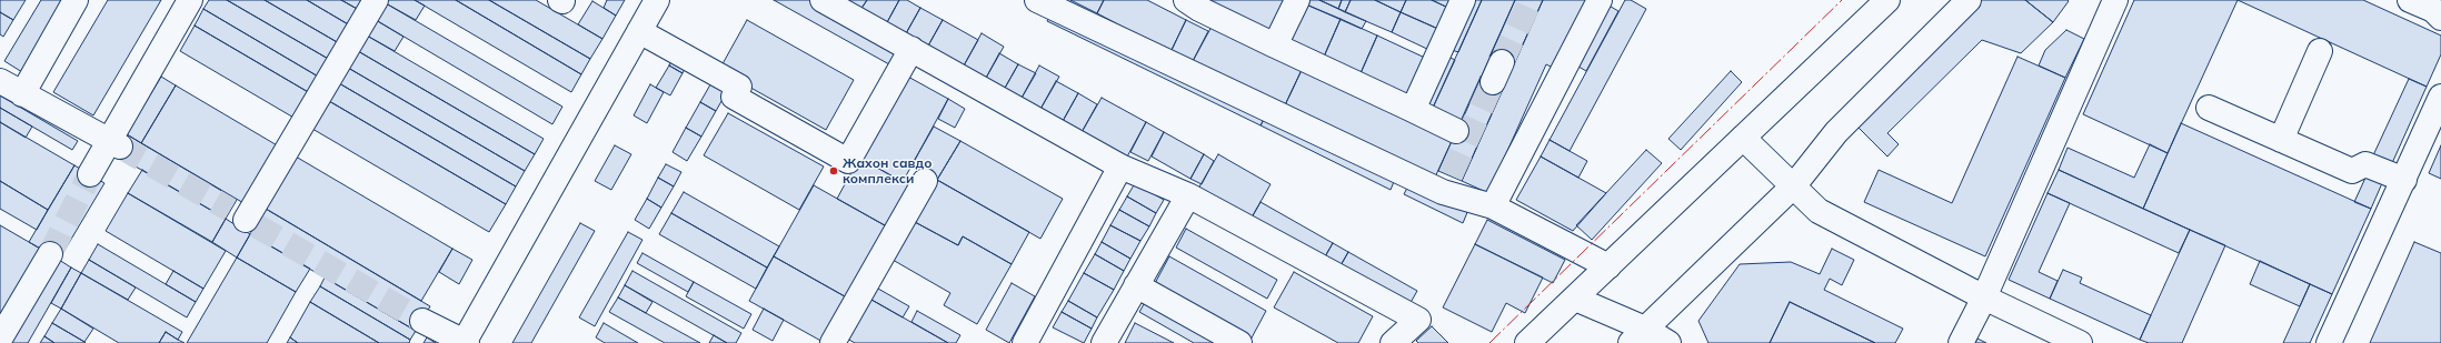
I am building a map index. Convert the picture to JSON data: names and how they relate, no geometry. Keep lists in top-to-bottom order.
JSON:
{
  "places": ["Жахон савдо комплекси"]
}
